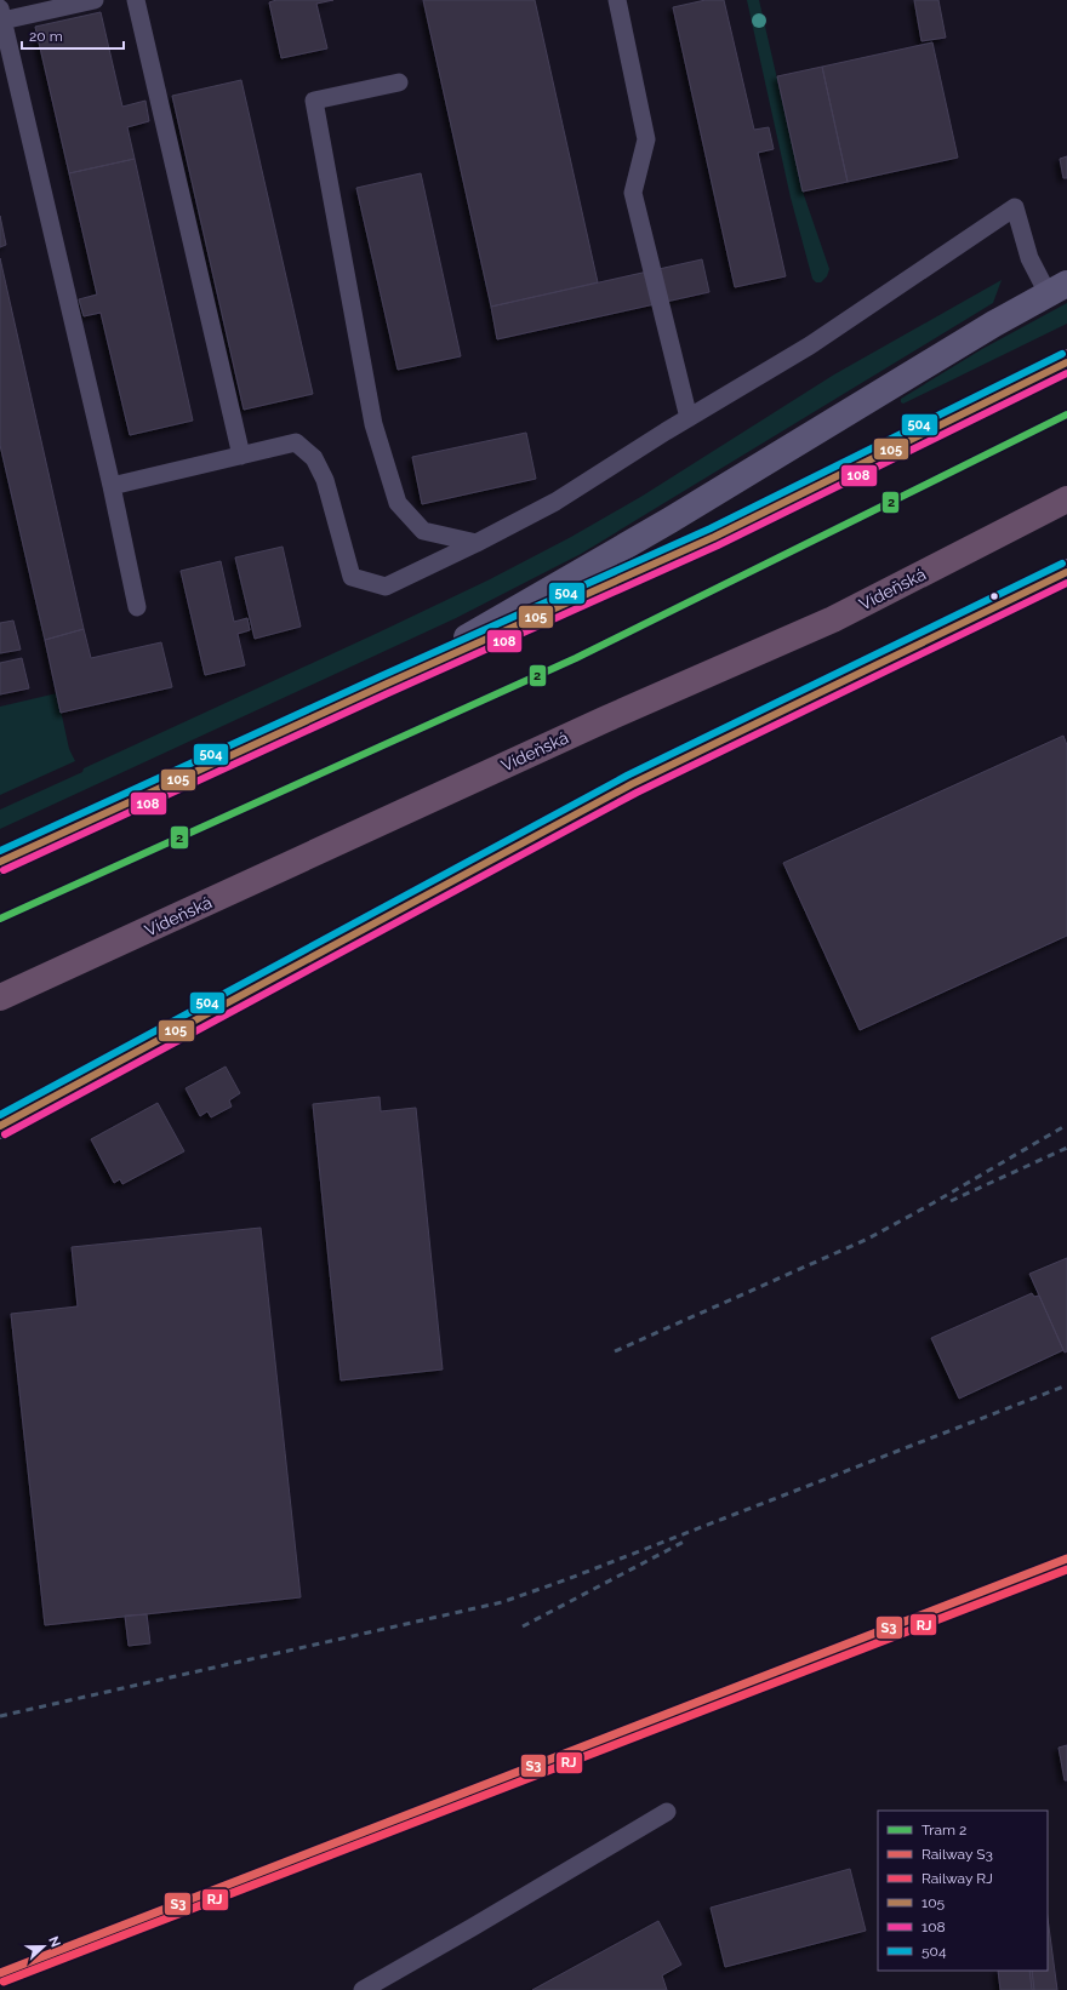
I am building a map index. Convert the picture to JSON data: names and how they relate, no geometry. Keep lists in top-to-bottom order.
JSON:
{
  "streets": {
    "highway": ["Vídeňská"]
  },
  "lines": [
    "transit line 504",
    "transit line 105",
    "transit line 108",
    "tram line 2",
    "rail line S3",
    "rail line RJ"
  ],
  "legend": [
    "Tram 2",
    "Railway S3",
    "Railway RJ",
    "105",
    "108",
    "504"
  ],
  "scale_bar": "20 m",
  "north": "right"
}
